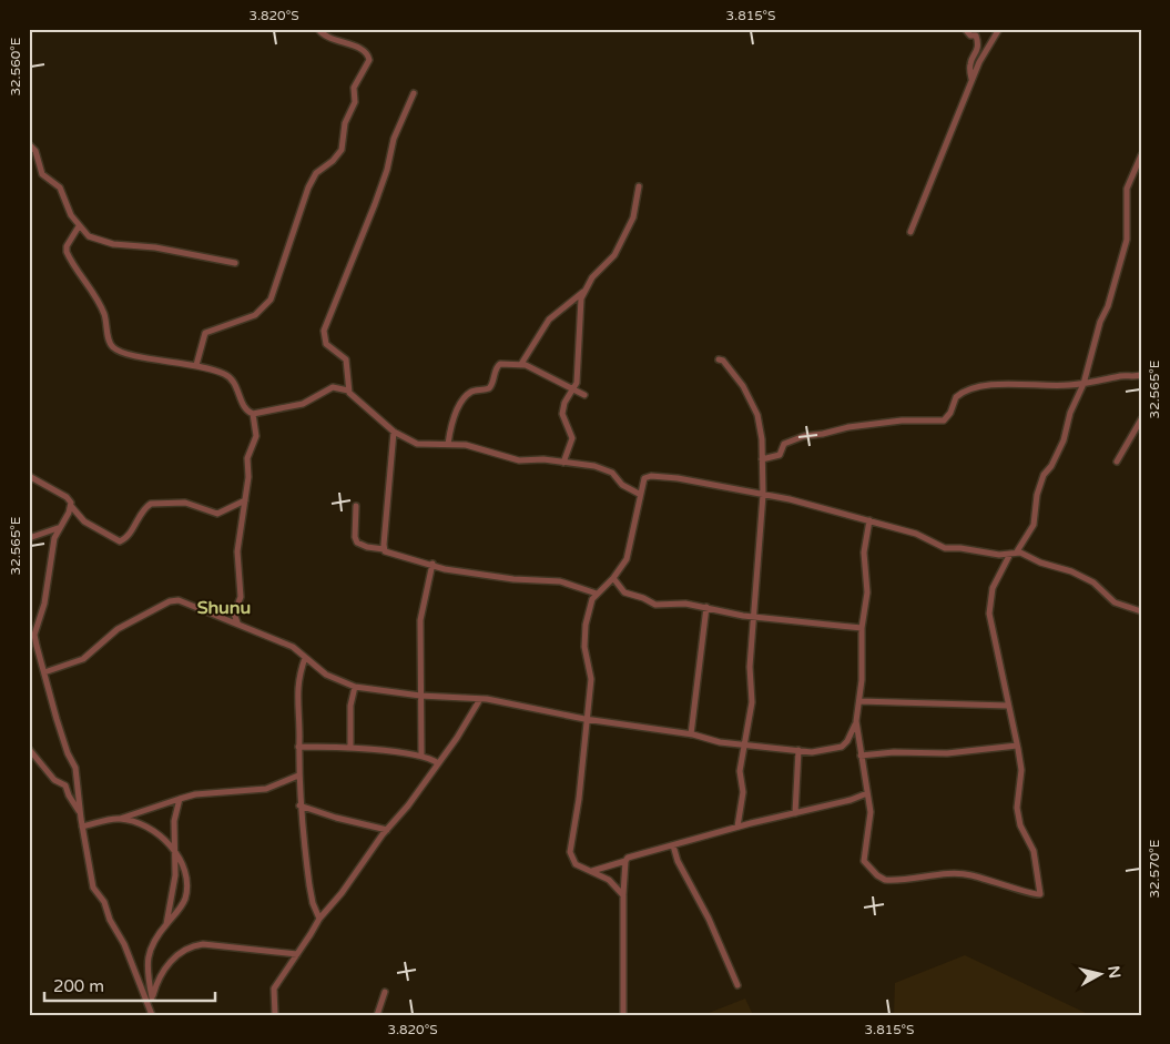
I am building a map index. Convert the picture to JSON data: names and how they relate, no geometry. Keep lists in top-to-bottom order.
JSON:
{
  "districts": ["Shunu"],
  "scale_bar": "200 m",
  "north": "right",
  "coordinates": [
    "3.820°S",
    "3.815°S",
    "32.560°E",
    "32.565°E",
    "32.570°E"
  ]
}
